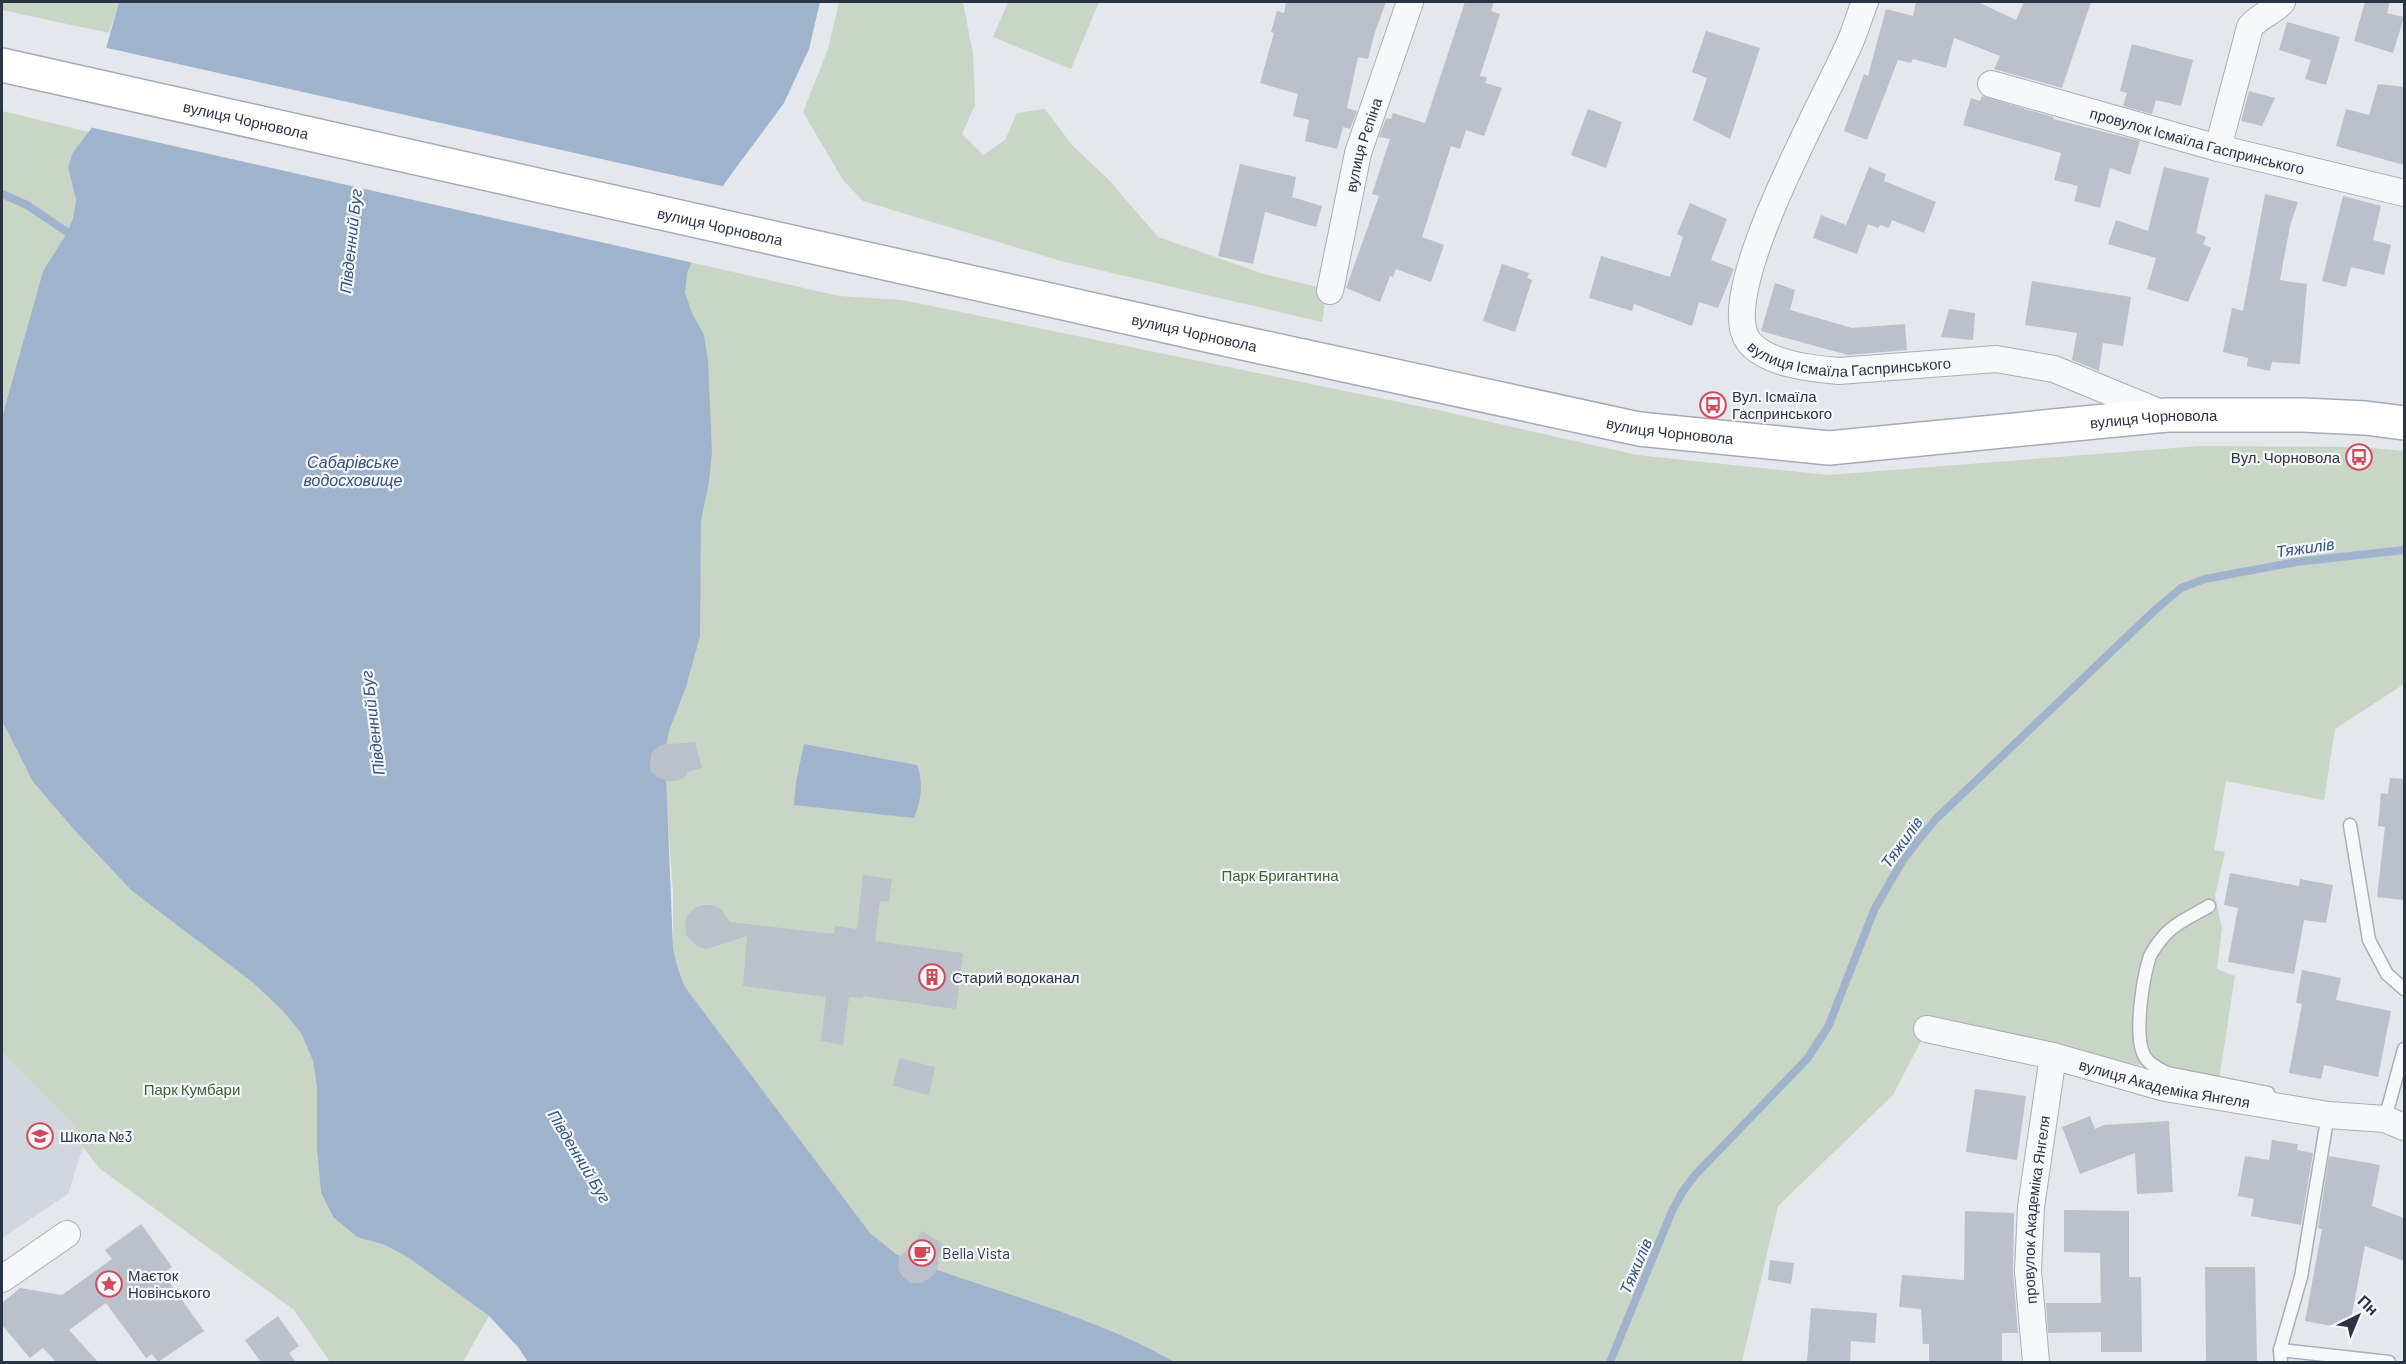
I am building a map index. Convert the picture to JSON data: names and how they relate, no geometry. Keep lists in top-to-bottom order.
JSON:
{
  "streets": {
    "main road": ["вулиця Чорновола"],
    "street": [
      "провулок Ісмаїла Гаспринського",
      "вулиця Рєпіна",
      "вулиця Ісмаїла Гаспринського",
      "вулиця Академіка Янгеля",
      "провулок Академіка Янгеля"
    ]
  },
  "crossings": [
    ["вулиця Чорновола", "вулиця Ісмаїла Гаспринського"],
    ["вулиця Академіка Янгеля", "провулок Академіка Янгеля"]
  ],
  "water": ["Південний Буг", "Сабарівське водосховище", "Тяжилів"],
  "parks": ["Парк Бригантина", "Парк Кумбари"],
  "places": {
    "bus stop": ["Вул. Ісмаїла Гаспринського", "Вул. Чорновола"],
    "building": ["Старий водоканал"],
    "school or university": ["Школа №3"],
    "cafe": ["Bella Vista"],
    "place": ["Маєток Новінського"]
  },
  "north": "top right"
}
